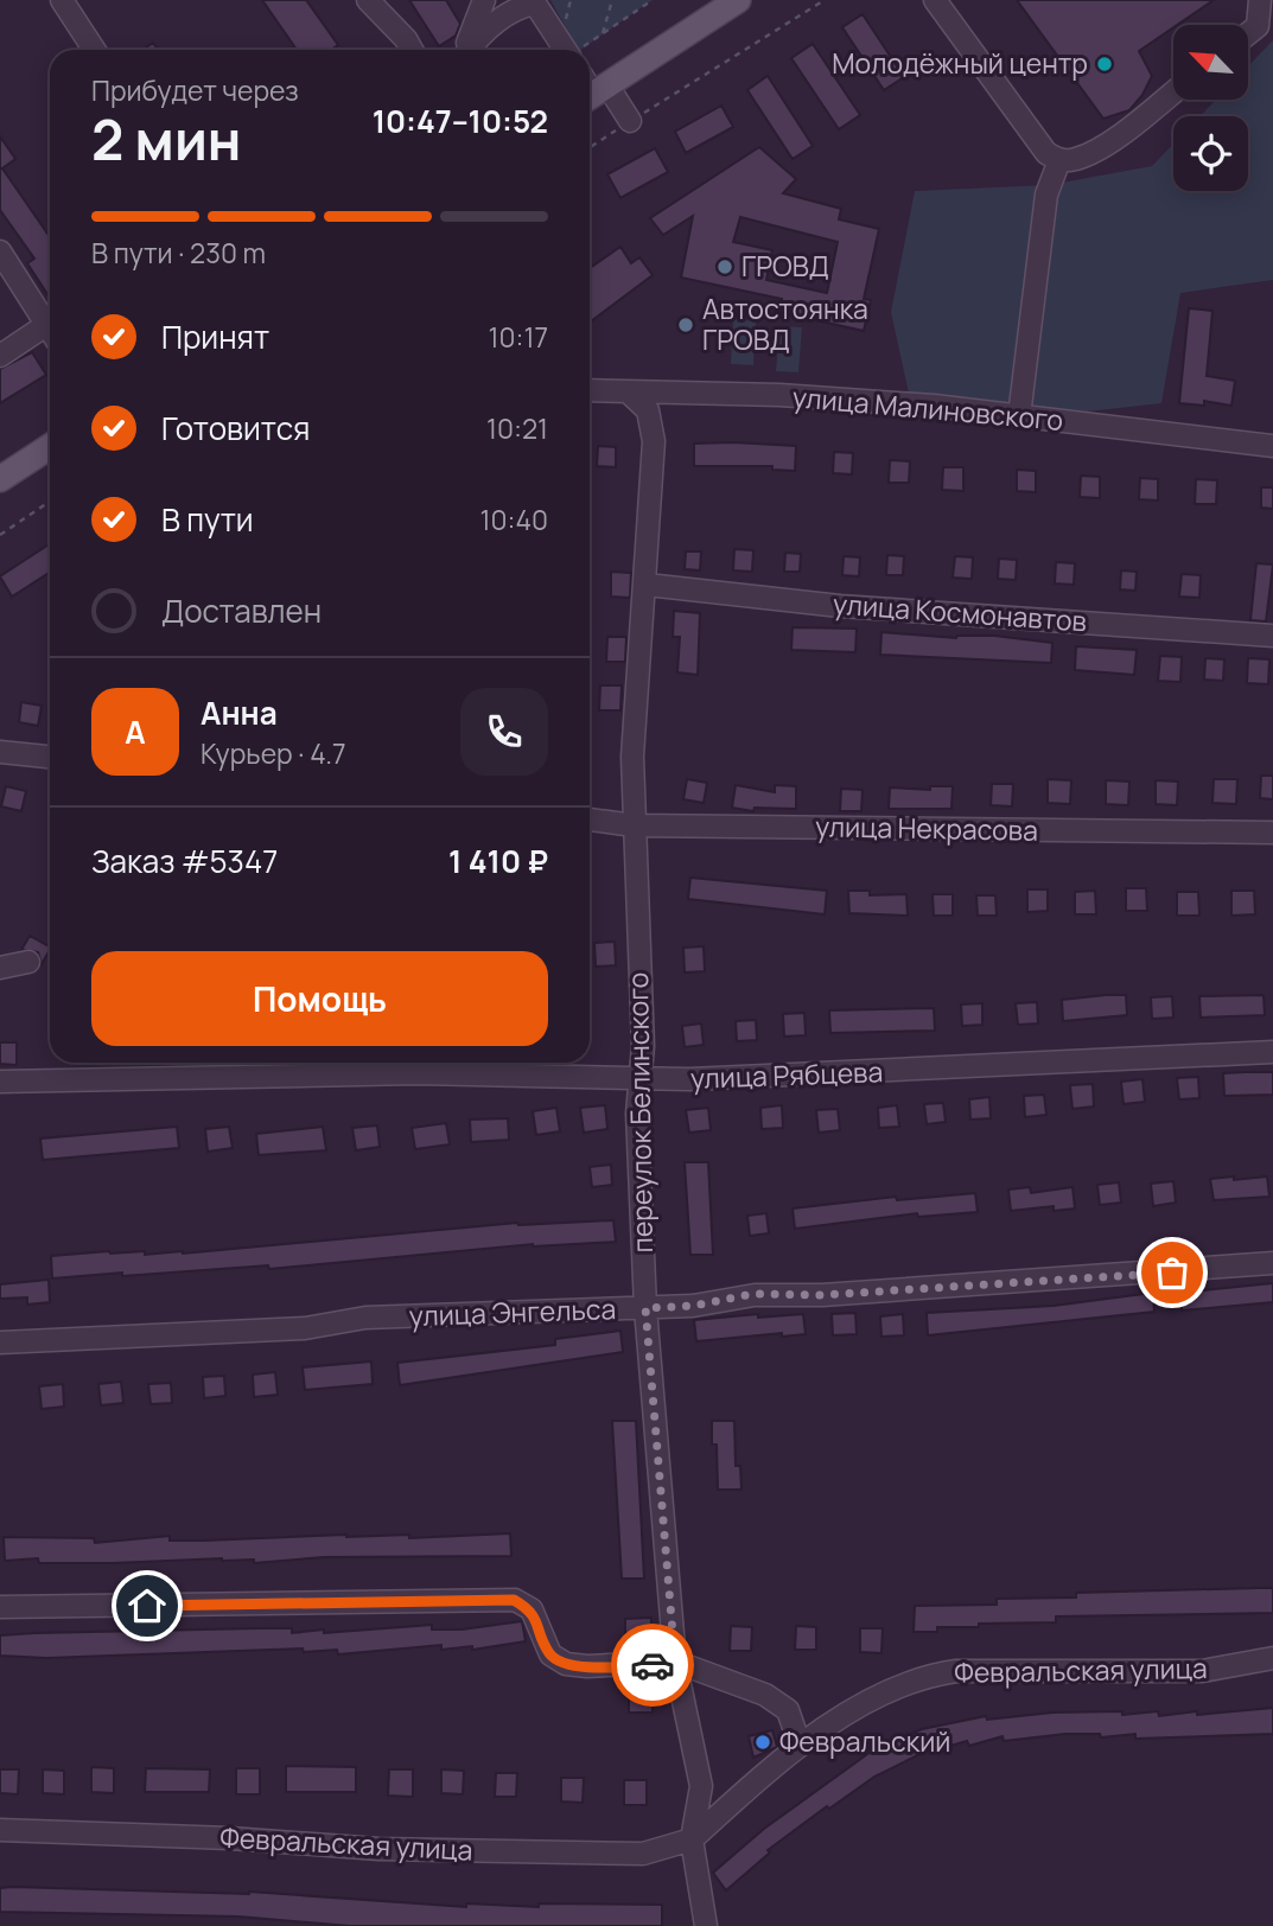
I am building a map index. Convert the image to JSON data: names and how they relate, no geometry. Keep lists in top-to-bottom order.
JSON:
{
  "streets": {
    "street": [
      "улица Малиновского",
      "улица Космонавтов",
      "улица Некрасова",
      "улица Рябцева",
      "переулок Белинского",
      "улица Энгельса",
      "Февральская улица"
    ]
  },
  "crossings": [
    ["улица Малиновского", "переулок Белинского"],
    ["улица Космонавтов", "переулок Белинского"],
    ["улица Некрасова", "переулок Белинского"],
    ["улица Рябцева", "переулок Белинского"],
    ["переулок Белинского", "улица Энгельса"],
    ["переулок Белинского", "Февральская улица"]
  ],
  "places": [
    "Молодёжный центр",
    "ГРОВД",
    "Автостоянка ГРОВД",
    "Февральский"
  ],
  "north": "top left",
  "page": {
    "heading": ["2 мин", "Прибудет через", "10:47–10:52"],
    "panel": [
      "Анна",
      "Курьер · 4.7",
      "Заказ #5347",
      "1 410 ₽"
    ],
    "bar": "В пути · 230 m",
    "list": [
      ["Принят", "10:17"],
      ["Готовится", "10:21"],
      ["В пути", "10:40"],
      "Доставлен"
    ],
    "round": "А",
    "buttons": "Помощь"
  }
}
